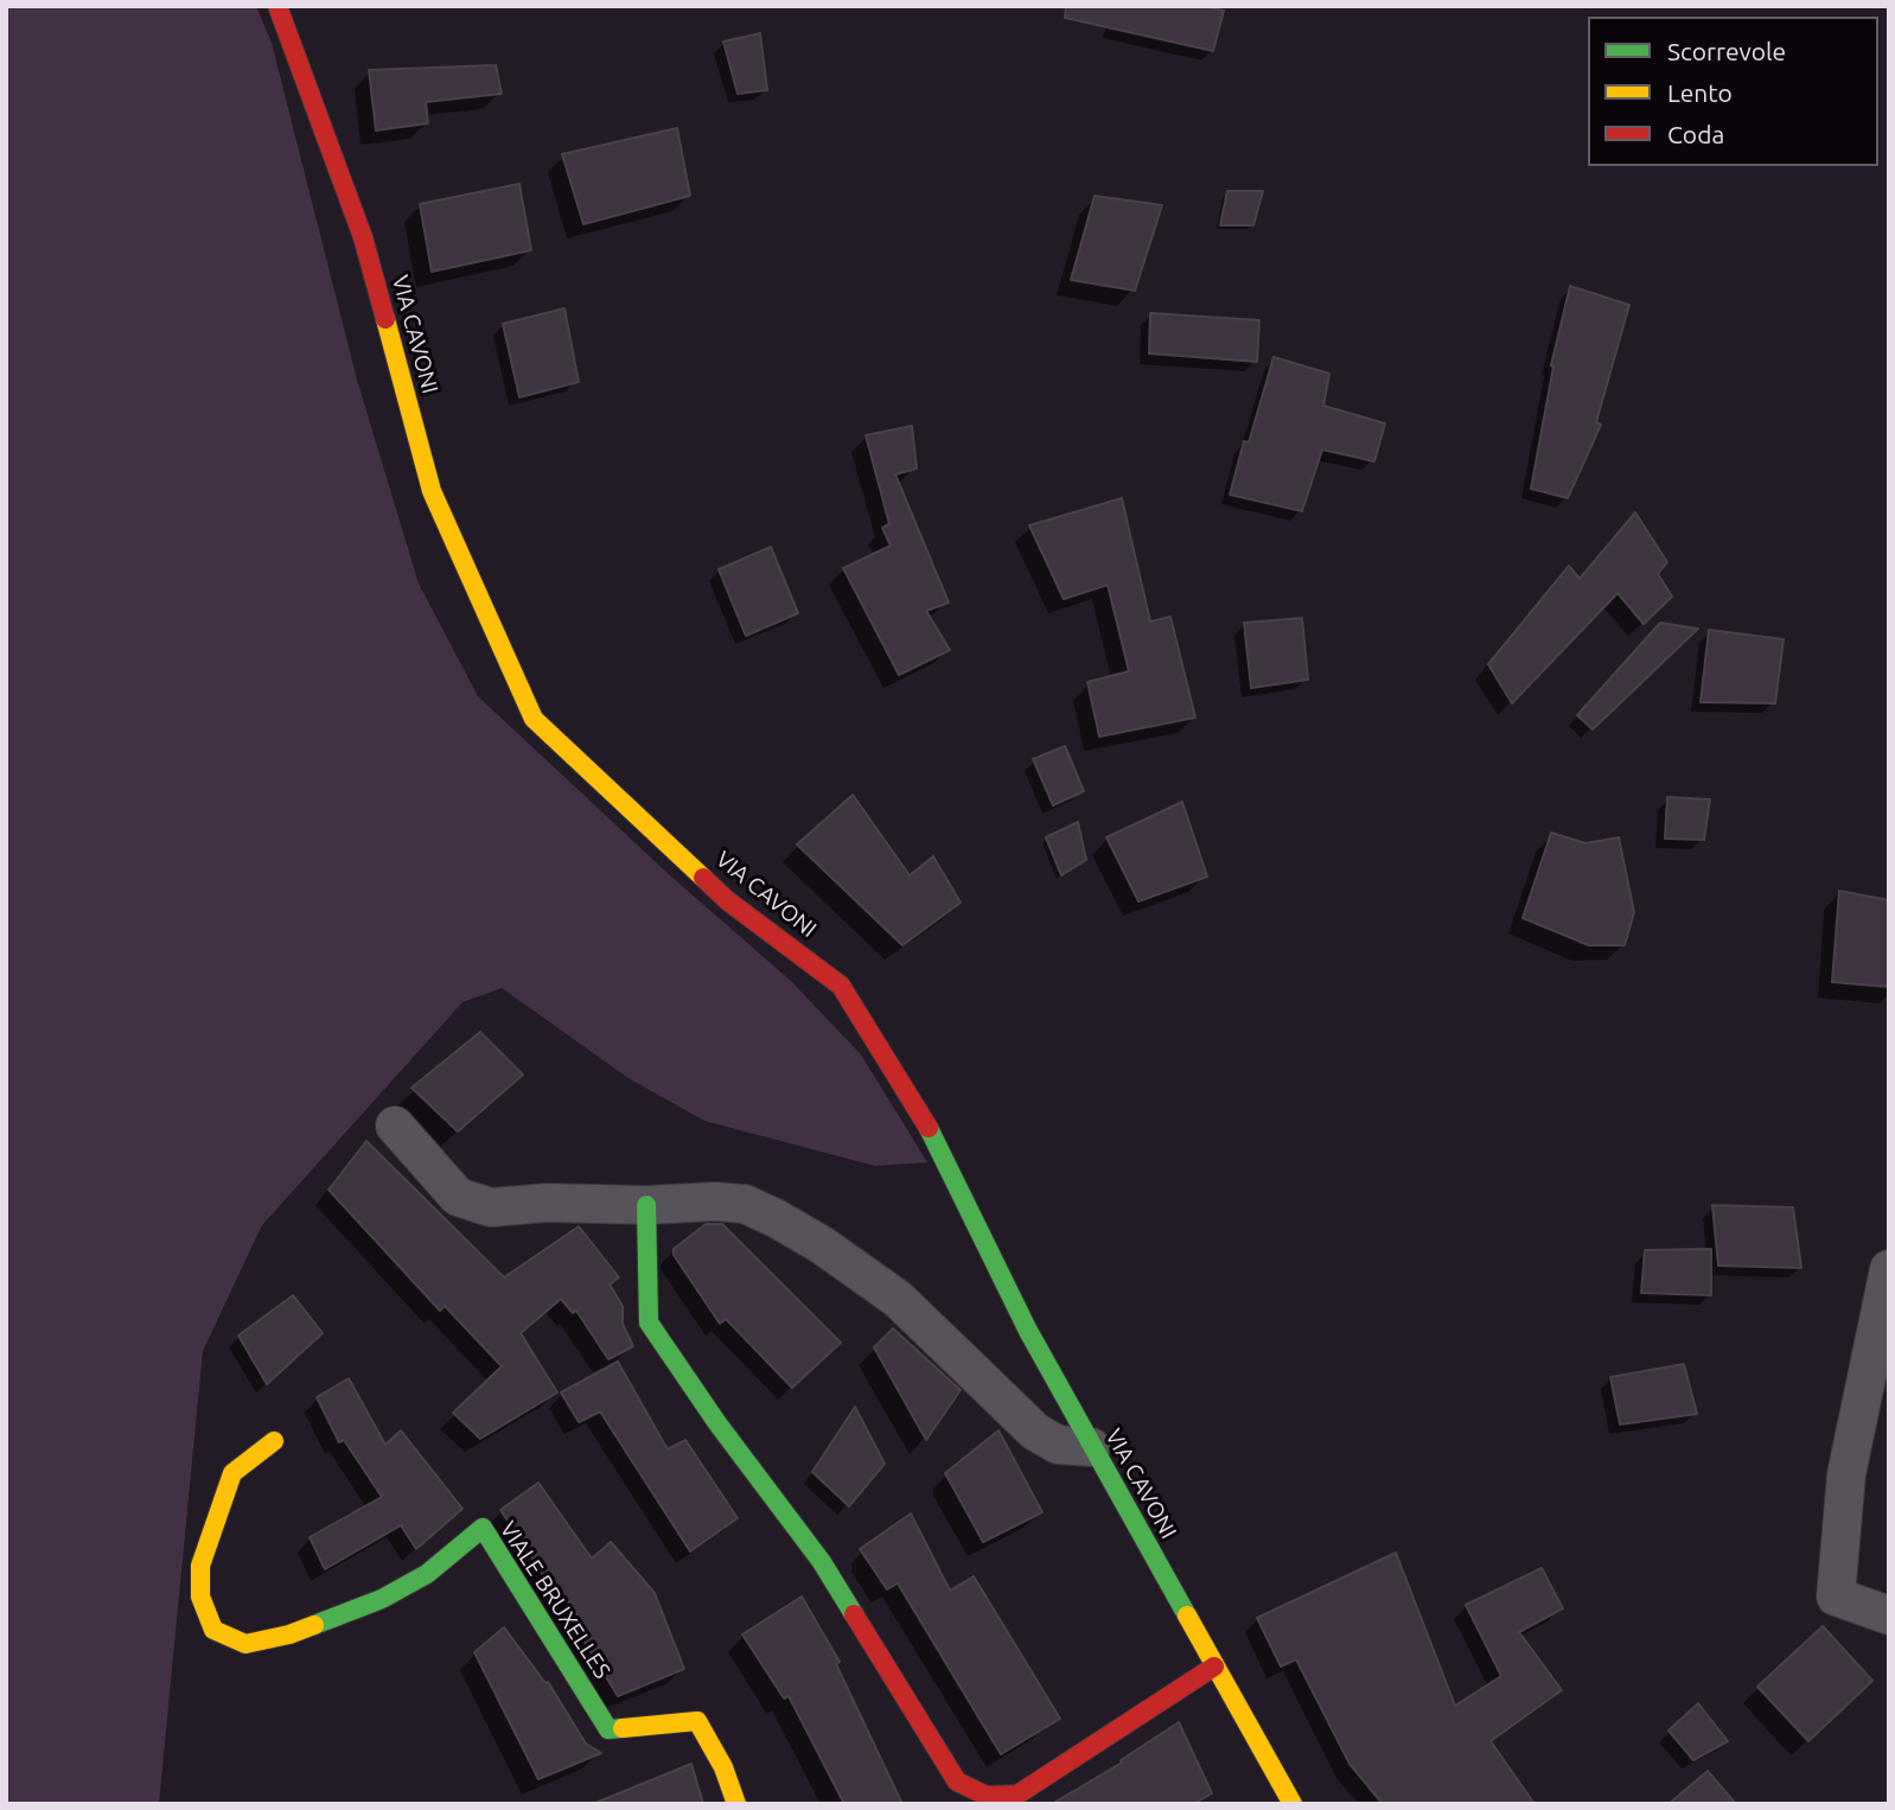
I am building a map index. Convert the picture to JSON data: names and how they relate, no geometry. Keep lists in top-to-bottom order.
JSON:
{
  "streets": {
    "street": ["VIA CAVONI", "VIALE BRUXELLES"]
  },
  "legend": ["Scorrevole", "Lento", "Coda"]
}
